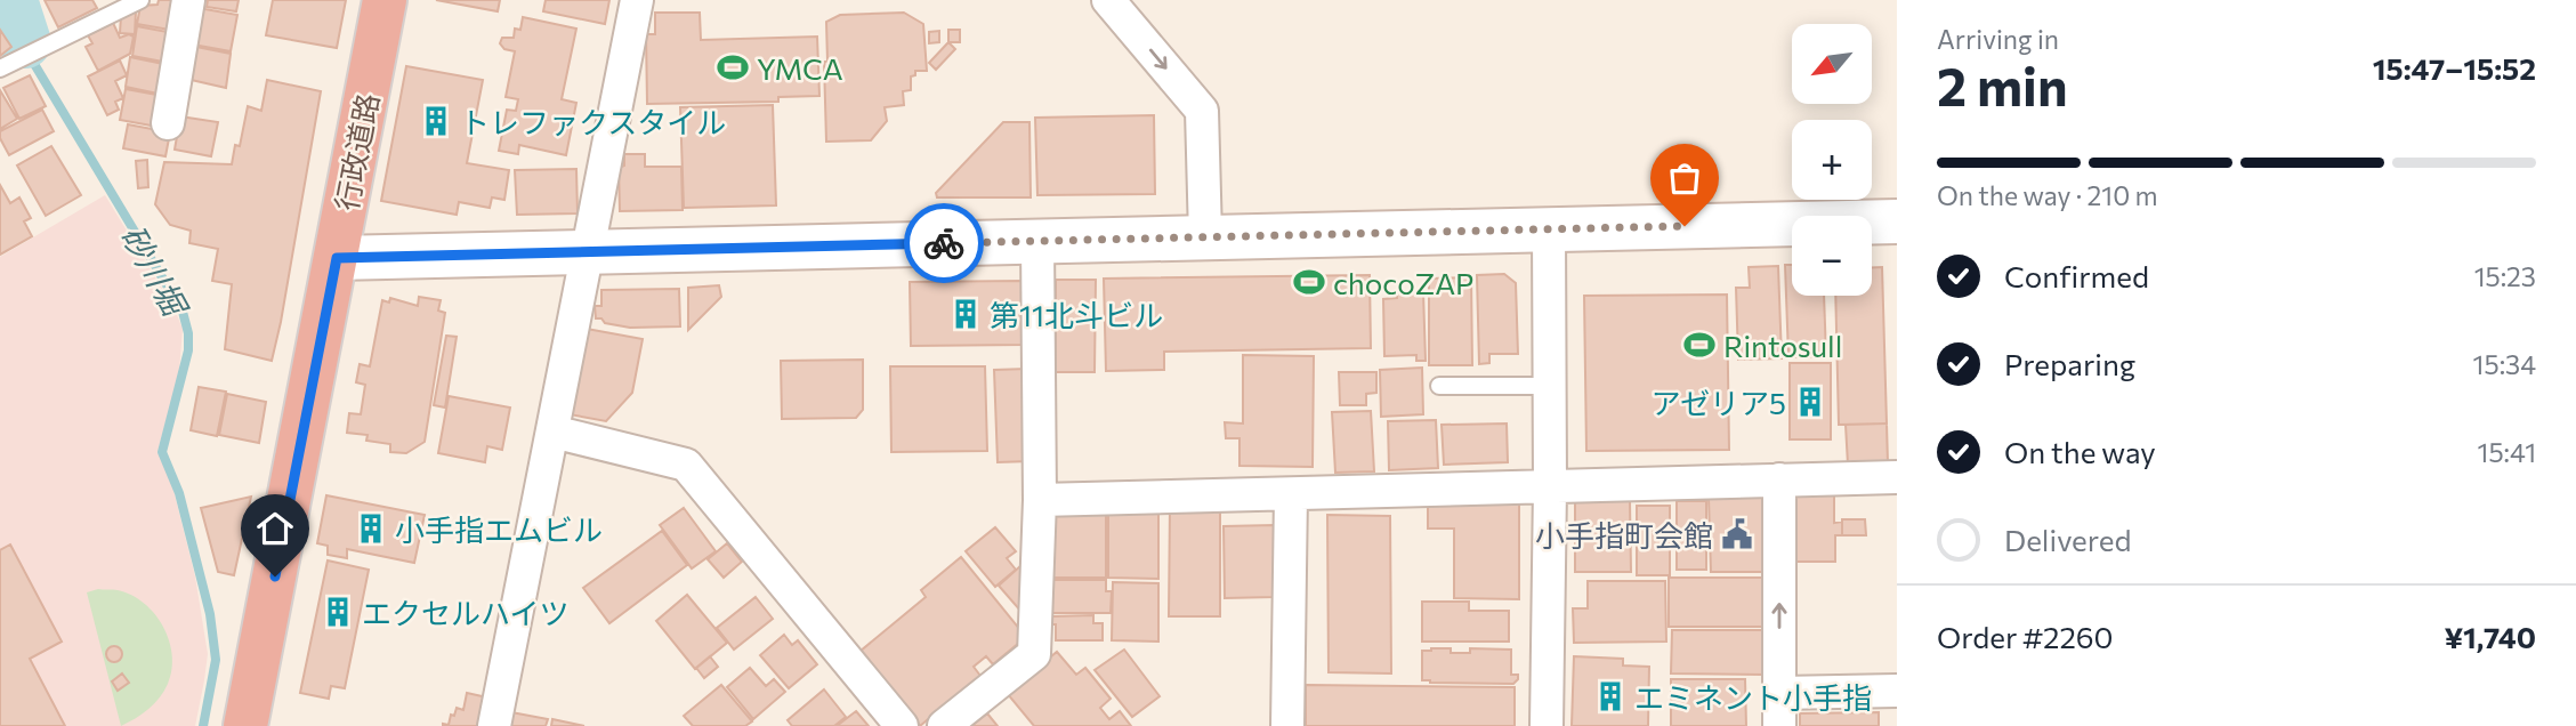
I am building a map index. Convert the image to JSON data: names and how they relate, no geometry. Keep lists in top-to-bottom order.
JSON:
{
  "streets": {
    "highway": ["行政道路"]
  },
  "water": ["砂川堀"],
  "places": {
    "sports": ["YMCA", "chocoZAP", "Rintosull"],
    "building": [
      "トレファクスタイル",
      "第11北斗ビル",
      "アゼリア5",
      "小手指エムビル",
      "エクセルハイツ",
      "エミネント小手指"
    ],
    "public building": ["小手指町会館"]
  },
  "north": "bottom left",
  "page": {
    "heading": ["2 min", "Arriving in", "15:47–15:52"],
    "panel": ["Order #2260", "¥1,740"],
    "map_buttons": ["+", "−"],
    "bar": "On the way · 210 m",
    "list": [
      ["Confirmed", "15:23"],
      ["Preparing", "15:34"],
      ["On the way", "15:41"],
      "Delivered"
    ]
  }
}
